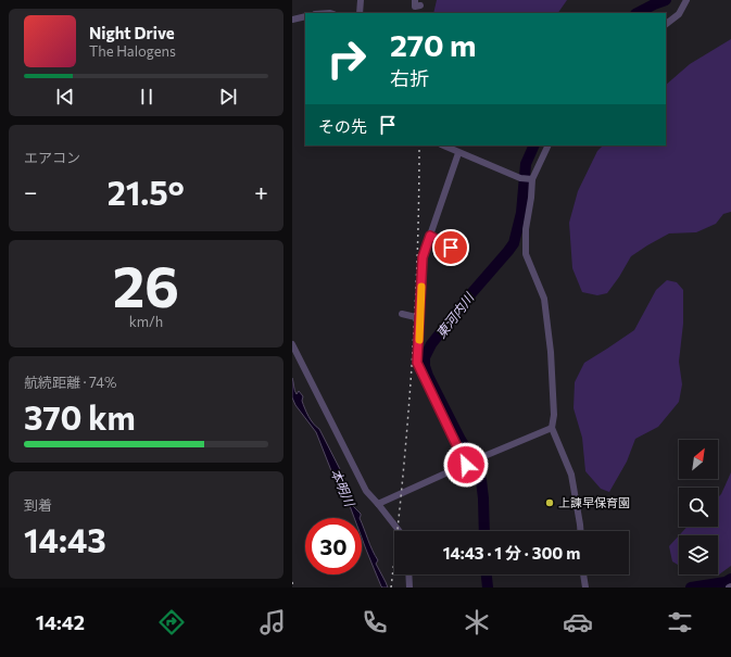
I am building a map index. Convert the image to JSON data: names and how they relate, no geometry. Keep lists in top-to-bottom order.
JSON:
{
  "water": ["東河内川", "本明川"],
  "places": ["上諫早保育園"],
  "north": "top right",
  "page": {
    "turn": ["270 m", "右折"],
    "song": ["Night Drive", "The Halogens"],
    "then": "その先",
    "tile": [
      "エアコン",
      ["26", "km/h"],
      ["航続距離 · 74%", "370 km"],
      ["到着", "14:43"]
    ],
    "heat": ["−", "21.5°", "+"],
    "limit": "30",
    "trip": "14:43 · 1 分 · 300 m",
    "tabs": "14:42"
  }
}
